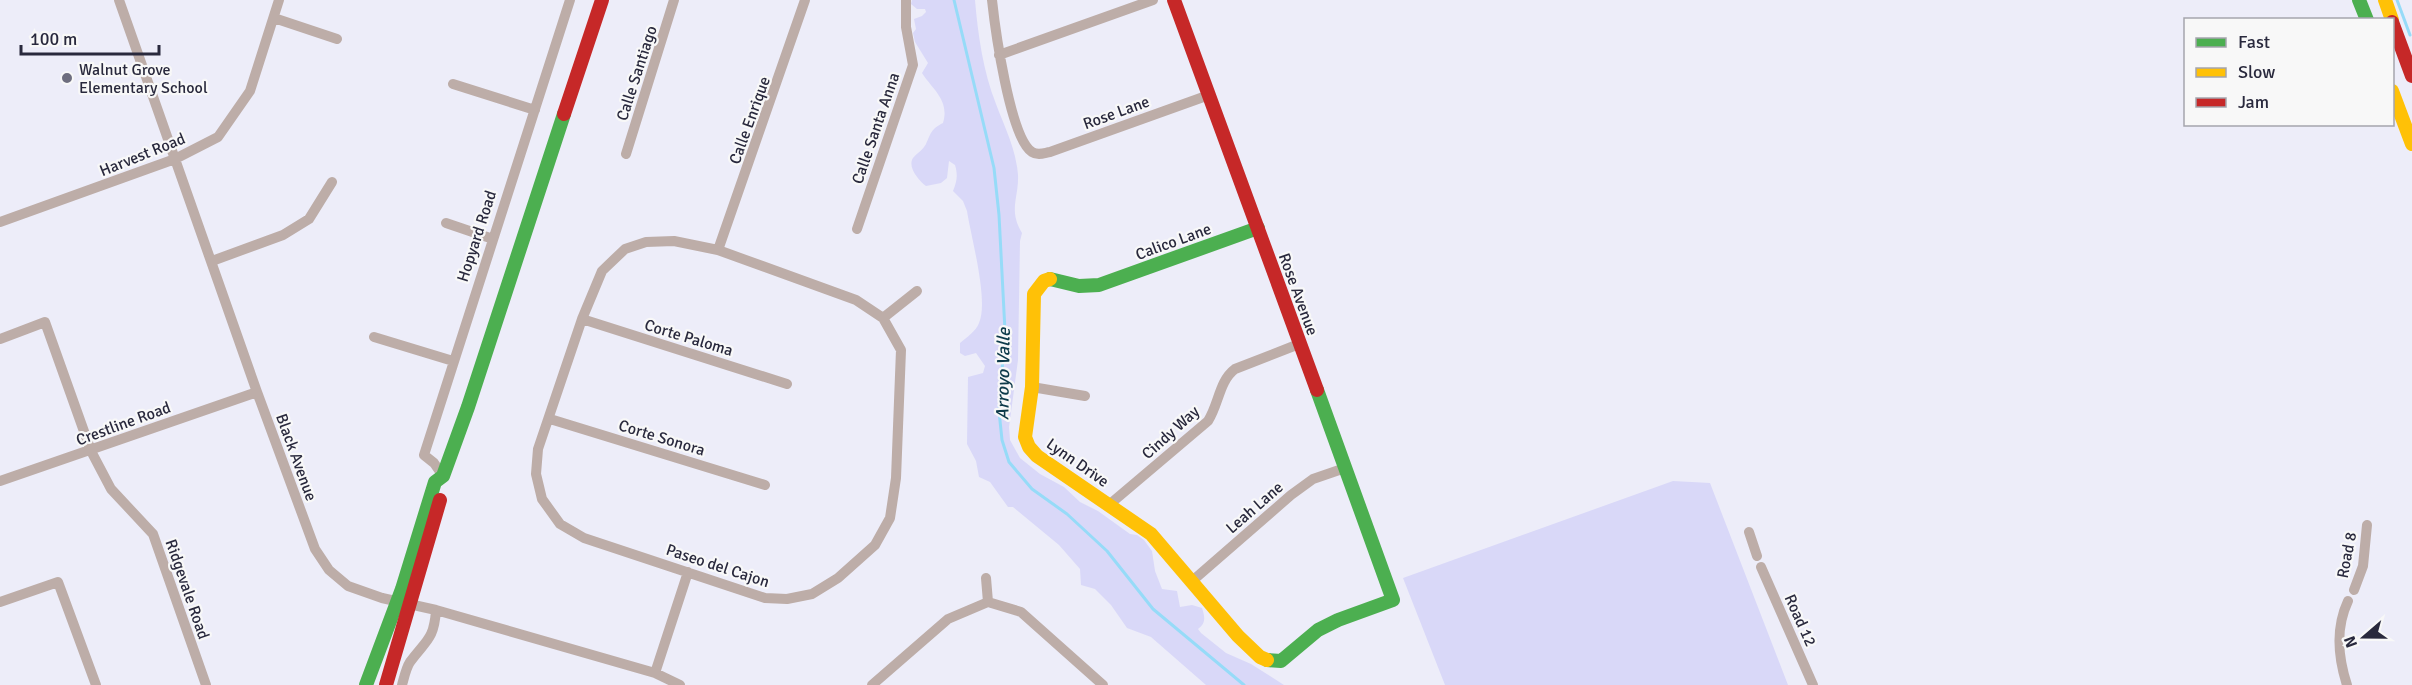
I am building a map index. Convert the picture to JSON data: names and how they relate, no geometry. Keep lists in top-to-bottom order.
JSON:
{
  "streets": {
    "street": [
      "Calle Santiago",
      "Rose Lane",
      "Calle Enrique",
      "Calle Santa Anna",
      "Harvest Road",
      "Hopyard Road",
      "Calico Lane",
      "Rose Avenue",
      "Corte Paloma",
      "Crestline Road",
      "Cindy Way",
      "Corte Sonora",
      "Black Avenue",
      "Lynn Drive",
      "Leah Lane",
      "Road 8",
      "Paseo del Cajon",
      "Ridgevale Road",
      "Road 12"
    ]
  },
  "crossings": [
    ["Rose Lane", "Rose Avenue"],
    ["Calle Enrique", "Paseo del Cajon"],
    ["Harvest Road", "Black Avenue"],
    ["Calico Lane", "Rose Avenue"],
    ["Calico Lane", "Lynn Drive"],
    ["Rose Avenue", "Cindy Way"],
    ["Rose Avenue", "Lynn Drive"],
    ["Rose Avenue", "Leah Lane"],
    ["Corte Paloma", "Paseo del Cajon"],
    ["Crestline Road", "Black Avenue"],
    ["Crestline Road", "Ridgevale Road"],
    ["Cindy Way", "Lynn Drive"],
    ["Corte Sonora", "Paseo del Cajon"],
    ["Lynn Drive", "Leah Lane"]
  ],
  "water": ["Arroyo Valle"],
  "places": ["Walnut Grove Elementary School"],
  "legend": ["Fast", "Slow", "Jam"],
  "scale_bar": "100 m",
  "north": "left"
}
